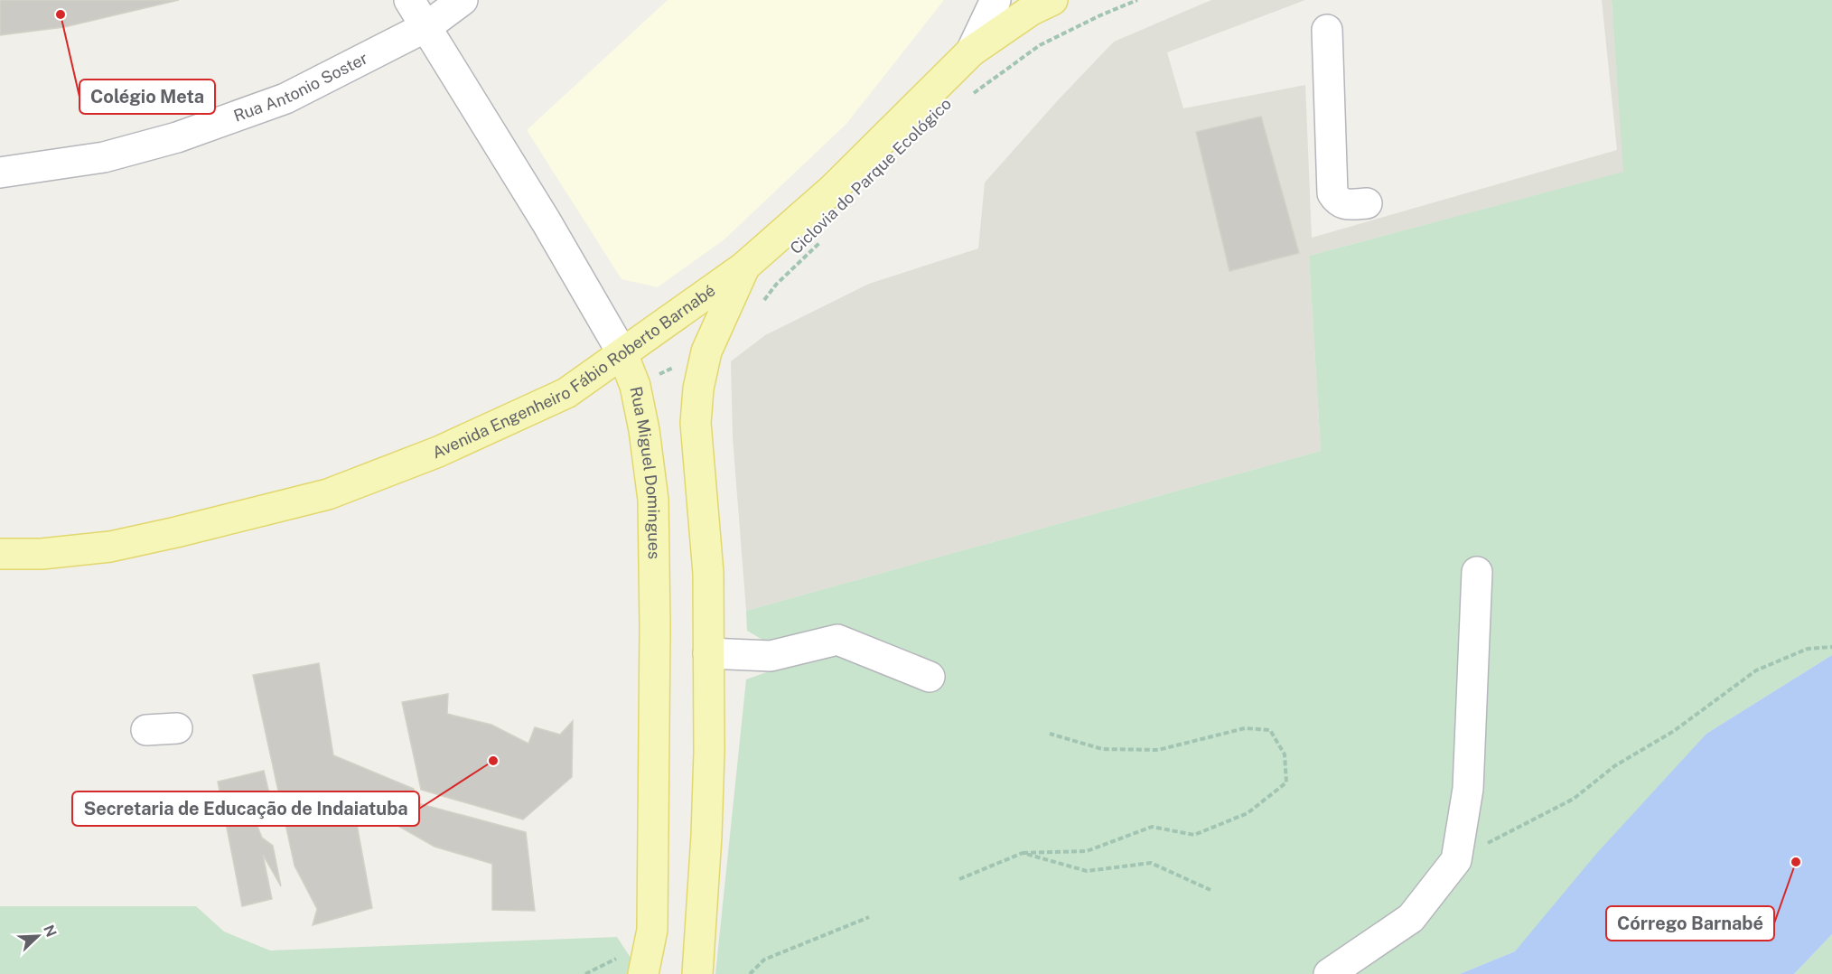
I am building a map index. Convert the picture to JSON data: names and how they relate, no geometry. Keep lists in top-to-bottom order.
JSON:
{
  "streets": {
    "main road": ["Avenida Engenheiro Fábio Roberto Barnabé", "Rua Miguel Domingues"],
    "street": ["Rua Antonio Soster"],
    "path": ["Ciclovia do Parque Ecológico"]
  },
  "crossings": [
    ["Rua Antonio Soster", "Rua Miguel Domingues"],
    ["Avenida Engenheiro Fábio Roberto Barnabé", "Rua Miguel Domingues"]
  ],
  "places": ["Colégio Meta", "Secretaria de Educação de Indaiatuba", "Córrego Barnabé"],
  "north": "top right"
}
